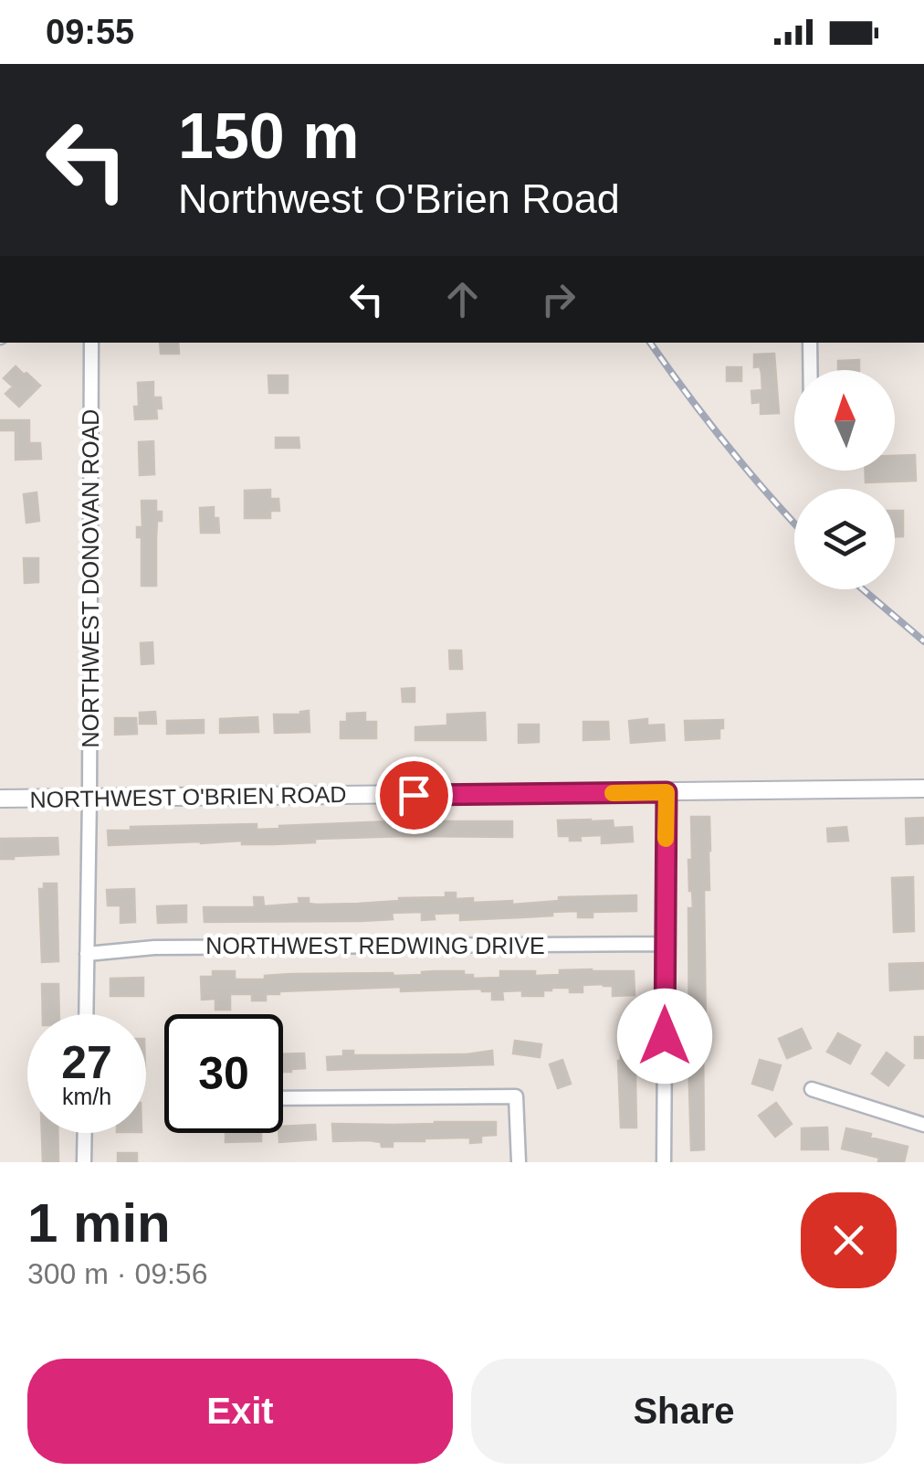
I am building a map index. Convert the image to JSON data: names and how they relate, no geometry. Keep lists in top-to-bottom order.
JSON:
{
  "streets": {
    "street": ["NORTHWEST DONOVAN ROAD", "NORTHWEST O'BRIEN ROAD", "NORTHWEST REDWING DRIVE"]
  },
  "crossings": [
    ["NORTHWEST DONOVAN ROAD", "NORTHWEST O'BRIEN ROAD"],
    ["NORTHWEST DONOVAN ROAD", "NORTHWEST REDWING DRIVE"]
  ],
  "north": "top",
  "page": {
    "status": "09:55",
    "turn": ["150 m", "Northwest O'Brien Road"],
    "speed": "27 km/h",
    "limit": "30",
    "heading": ["1 min", "300 m · 09:56"],
    "buttons": ["Exit", "Share"]
  }
}
